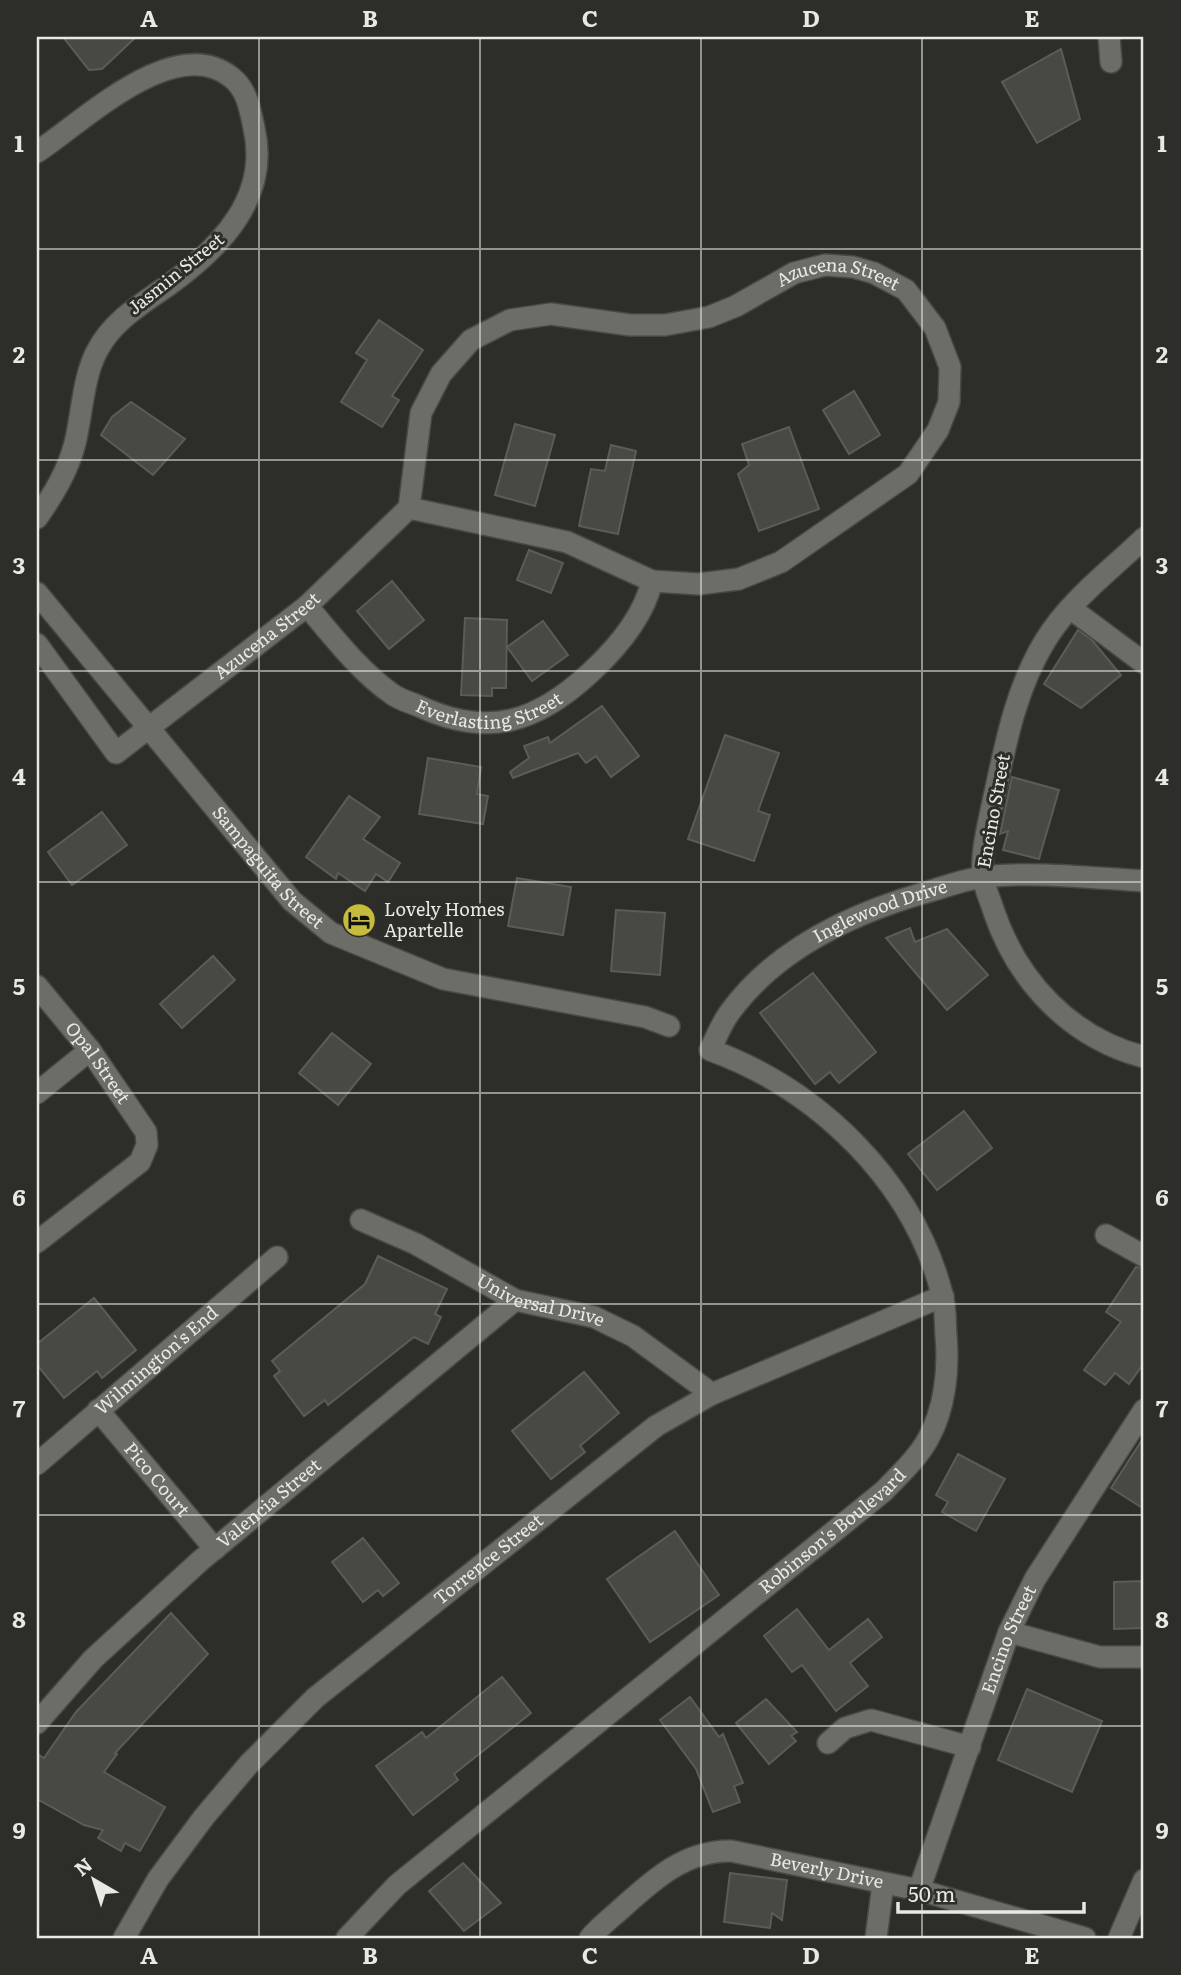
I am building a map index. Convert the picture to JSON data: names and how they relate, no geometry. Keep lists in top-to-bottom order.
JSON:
{
  "streets": {
    "street": [
      "Jasmin Street",
      "Azucena Street",
      "Everlasting Street",
      "Encino Street",
      "Sampaguita Street",
      "Inglewood Drive",
      "Opal Street",
      "Universal Drive",
      "Wilmington's End",
      "Pico Court",
      "Valencia Street",
      "Robinson's Boulevard",
      "Torrence Street",
      "Beverly Drive"
    ]
  },
  "crossings": [
    ["Azucena Street", "Everlasting Street"],
    ["Azucena Street", "Sampaguita Street"],
    ["Encino Street", "Inglewood Drive"],
    ["Encino Street", "Beverly Drive"],
    ["Inglewood Drive", "Robinson's Boulevard"],
    ["Universal Drive", "Valencia Street"],
    ["Universal Drive", "Torrence Street"],
    ["Wilmington's End", "Pico Court"],
    ["Pico Court", "Valencia Street"],
    ["Robinson's Boulevard", "Torrence Street"]
  ],
  "places": {
    "hotel": ["Lovely Homes Apartelle"]
  },
  "scale_bar": "50 m",
  "north": "top left",
  "grid": {
    "columns": [
      "A",
      "B",
      "C",
      "D",
      "E"
    ],
    "rows": [
      "1",
      "2",
      "3",
      "4",
      "5",
      "6",
      "7",
      "8",
      "9"
    ]
  }
}
